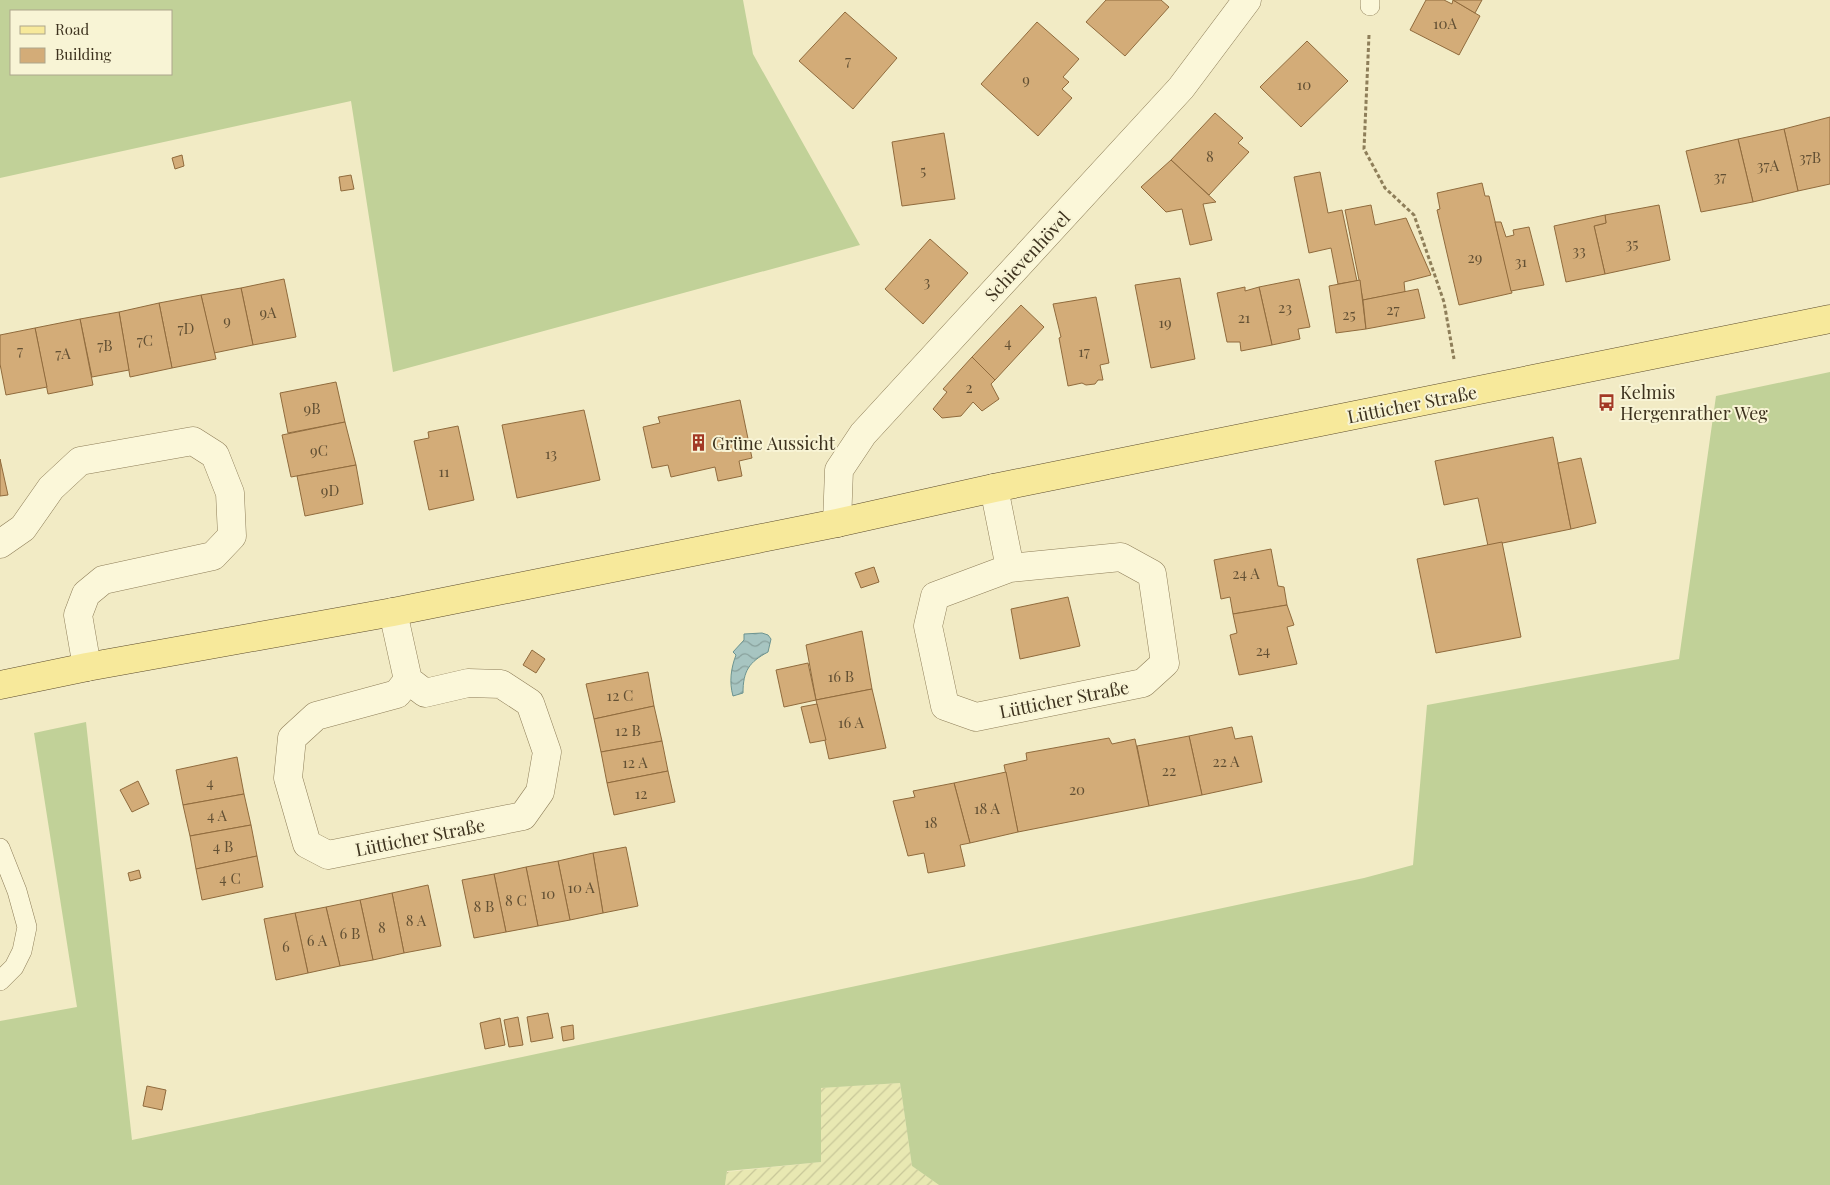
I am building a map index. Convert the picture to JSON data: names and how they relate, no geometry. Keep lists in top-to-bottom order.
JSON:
{
  "streets": {
    "main road": ["Lütticher Straße"],
    "street": ["Schievenhövel"]
  },
  "crossings": [
    ["Schievenhövel", "Lütticher Straße"]
  ],
  "places": {
    "bus stop": ["Kelmis Hergenrather Weg"],
    "building": ["Grüne Aussicht"]
  },
  "house_numbers": [
    "10A",
    "7",
    "9",
    "10",
    "8",
    "37B",
    "37A",
    "5",
    "37",
    "35",
    "33",
    "29",
    "31",
    "3",
    "23",
    "27",
    "9A",
    "25",
    "21",
    "9",
    "19",
    "7D",
    "7C",
    "4",
    "7B",
    "7",
    "17",
    "7A",
    "2",
    "9B",
    "9C",
    "13",
    "11",
    "9D",
    "24 A",
    "24",
    "16 B",
    "12 C",
    "16 A",
    "12 B",
    "22 A",
    "12 A",
    "22",
    "4",
    "20",
    "12",
    "18 A",
    "4 A",
    "18",
    "4 B",
    "4 C",
    "10 A",
    "10",
    "8 C",
    "8 B",
    "8 A",
    "8",
    "6 B",
    "6 A",
    "6"
  ],
  "legend": ["Road", "Building"]
}
